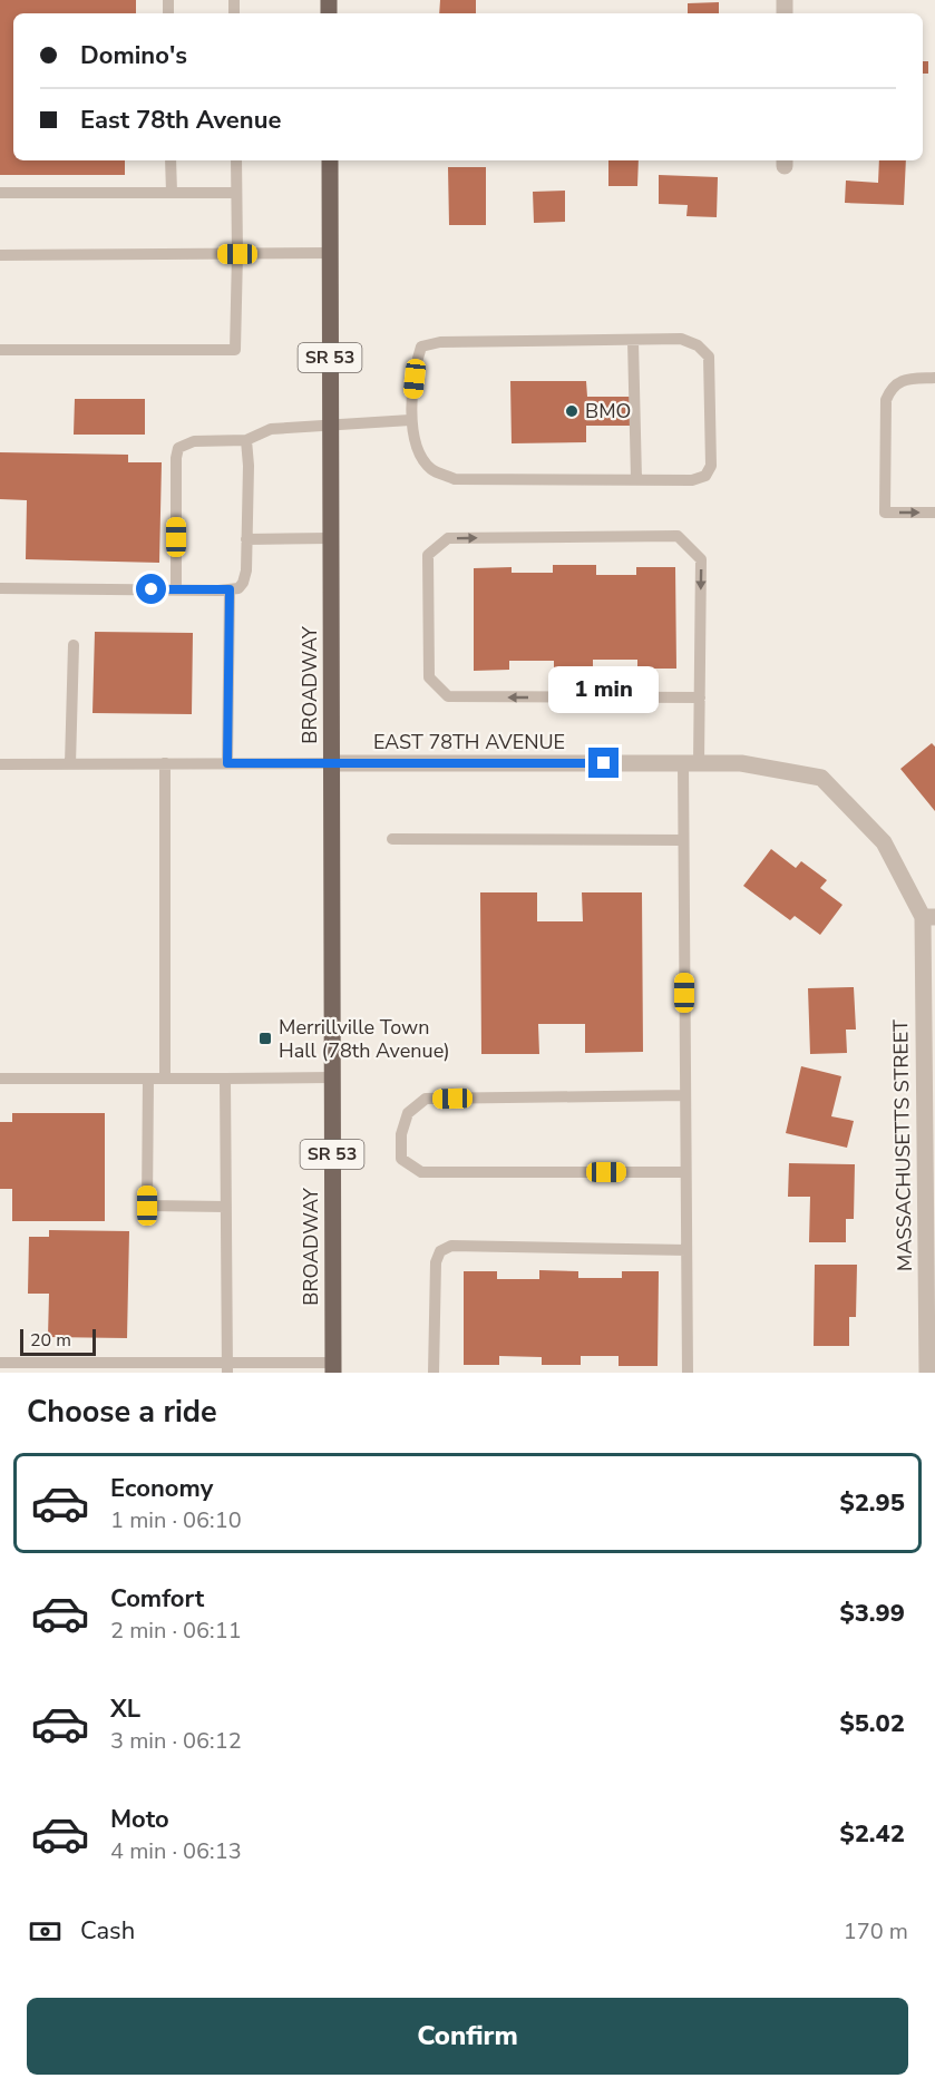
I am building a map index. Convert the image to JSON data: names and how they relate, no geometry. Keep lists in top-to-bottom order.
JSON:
{
  "streets": {
    "main road": ["SR 53", "BROADWAY"],
    "street": ["EAST 78TH AVENUE", "MASSACHUSETTS STREET"]
  },
  "crossings": [
    ["BROADWAY", "EAST 78TH AVENUE"],
    ["EAST 78TH AVENUE", "MASSACHUSETTS STREET"]
  ],
  "places": {
    "other": ["BMO"],
    "transit": ["Merrillville Town Hall (78th Avenue)"]
  },
  "scale_bar": "20 m",
  "page": {
    "banner": ["Domino's", "East 78th Avenue"],
    "bubble": "1 min",
    "scale": "20 m",
    "heading": "Choose a ride",
    "list": [
      {
        "name": "Economy",
        "note": "1 min · 06:10",
        "value": "$2.95"
      },
      {
        "name": "Comfort",
        "note": "2 min · 06:11",
        "value": "$3.99"
      },
      {
        "name": "XL",
        "note": "3 min · 06:12",
        "value": "$5.02"
      },
      {
        "name": "Moto",
        "note": "4 min · 06:13",
        "value": "$2.42"
      }
    ],
    "pay": ["Cash", "170 m"],
    "buttons": "Confirm"
  }
}
